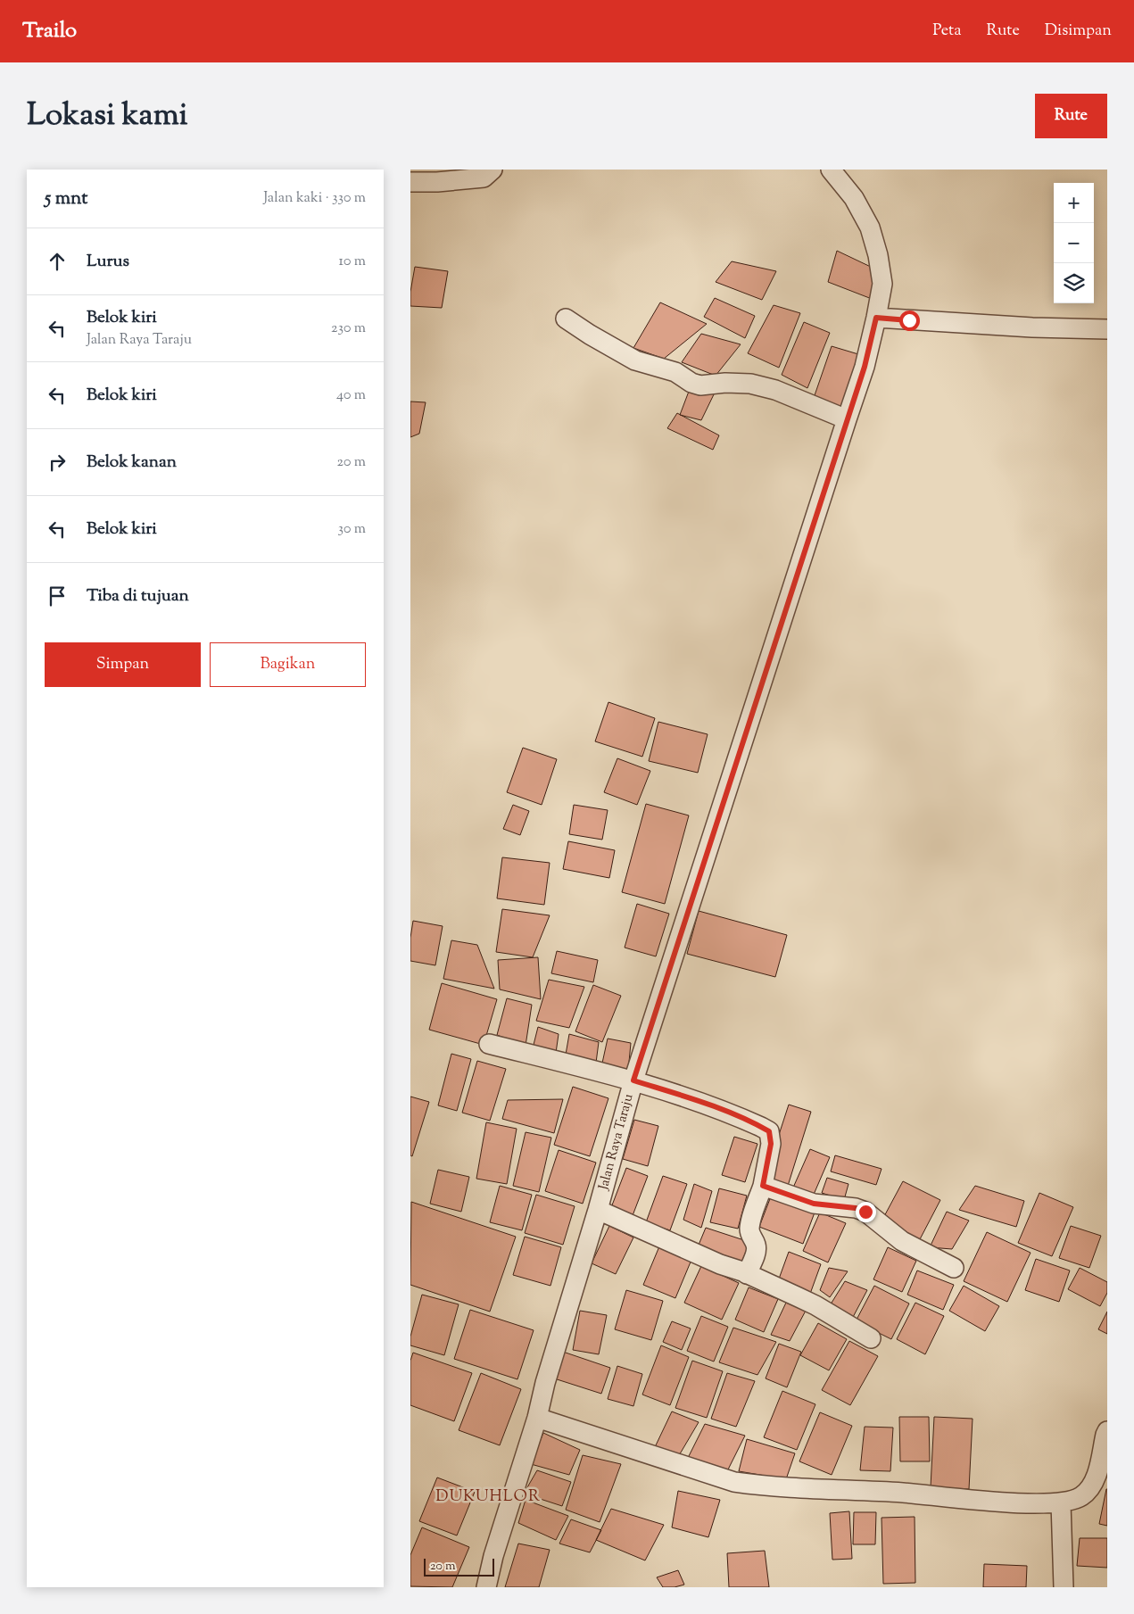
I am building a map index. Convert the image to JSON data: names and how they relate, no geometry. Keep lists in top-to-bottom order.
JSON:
{
  "streets": {
    "street": ["Jalan Raya Taraju"]
  },
  "districts": ["DUKUHLOR"],
  "scale_bar": "20 m",
  "page": {
    "header": "Trailo",
    "nav": ["Peta", "Rute", "Disimpan"],
    "title": "Lokasi kami",
    "buttons": [
      "Rute",
      ["Simpan", "Bagikan"]
    ],
    "heading": ["5 mnt", "Jalan kaki · 330 m"],
    "map_buttons": ["+", "−"],
    "list": [
      ["Lurus", "10 m"],
      ["Belok kiri", "Jalan Raya Taraju", "230 m"],
      ["Belok kiri", "40 m"],
      ["Belok kanan", "20 m"],
      ["Belok kiri", "30 m"],
      "Tiba di tujuan"
    ],
    "scale": "20 m"
  }
}
